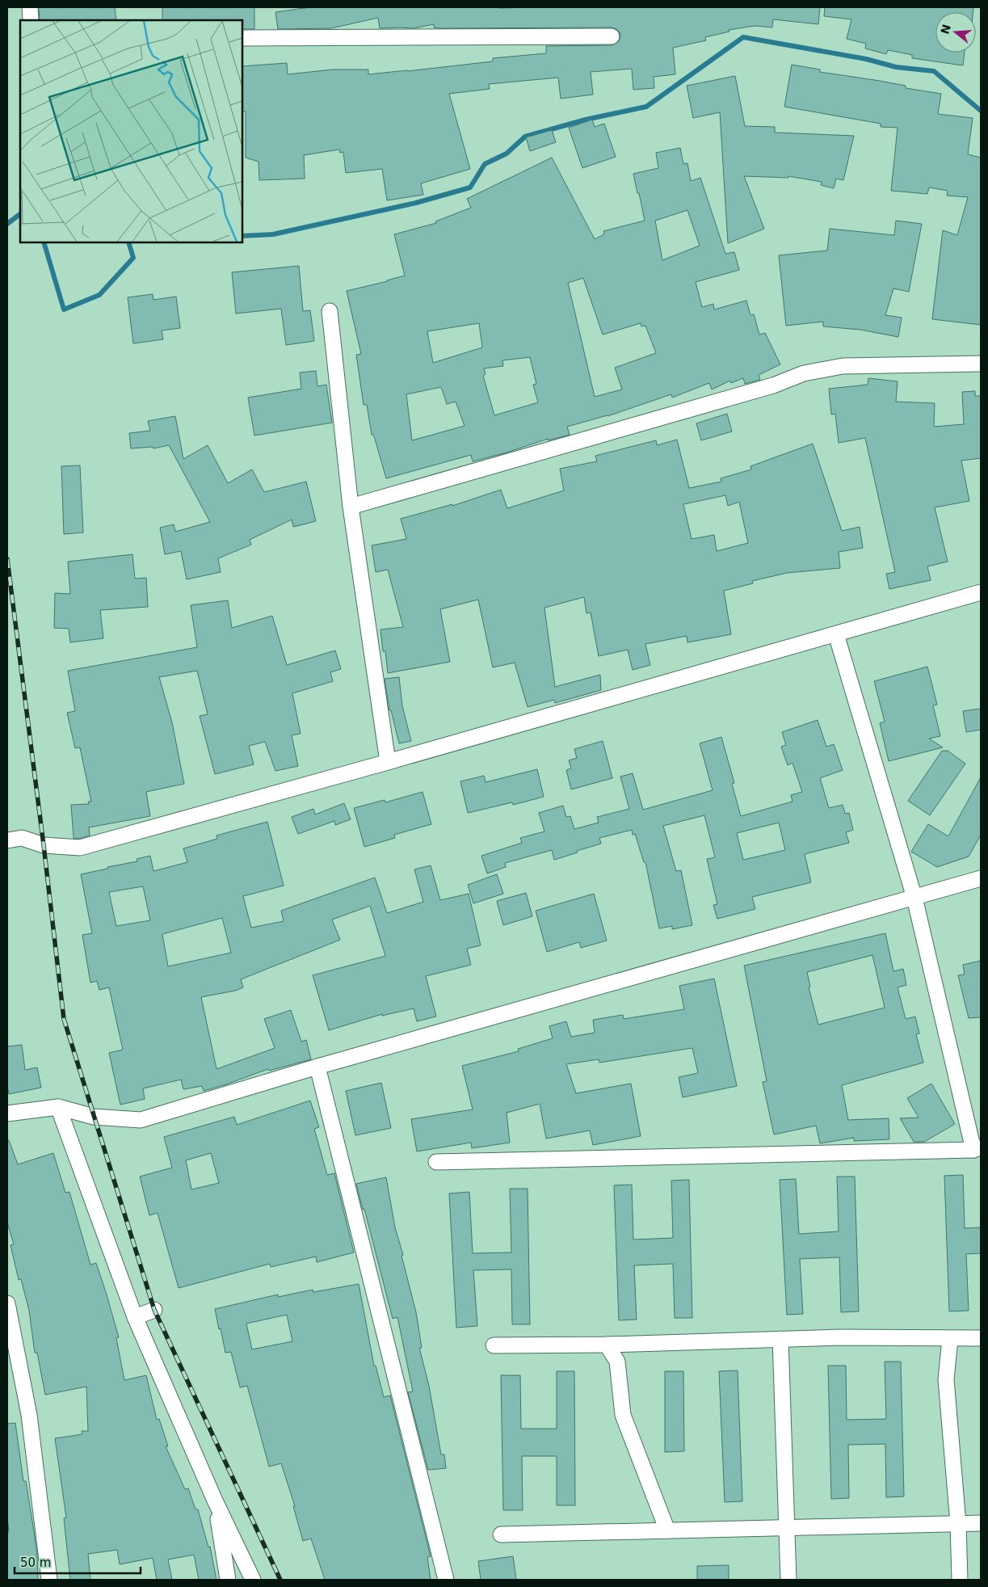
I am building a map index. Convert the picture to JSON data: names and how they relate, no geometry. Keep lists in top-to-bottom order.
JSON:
{
  "scale_bar": "50 m",
  "north": "left"
}
